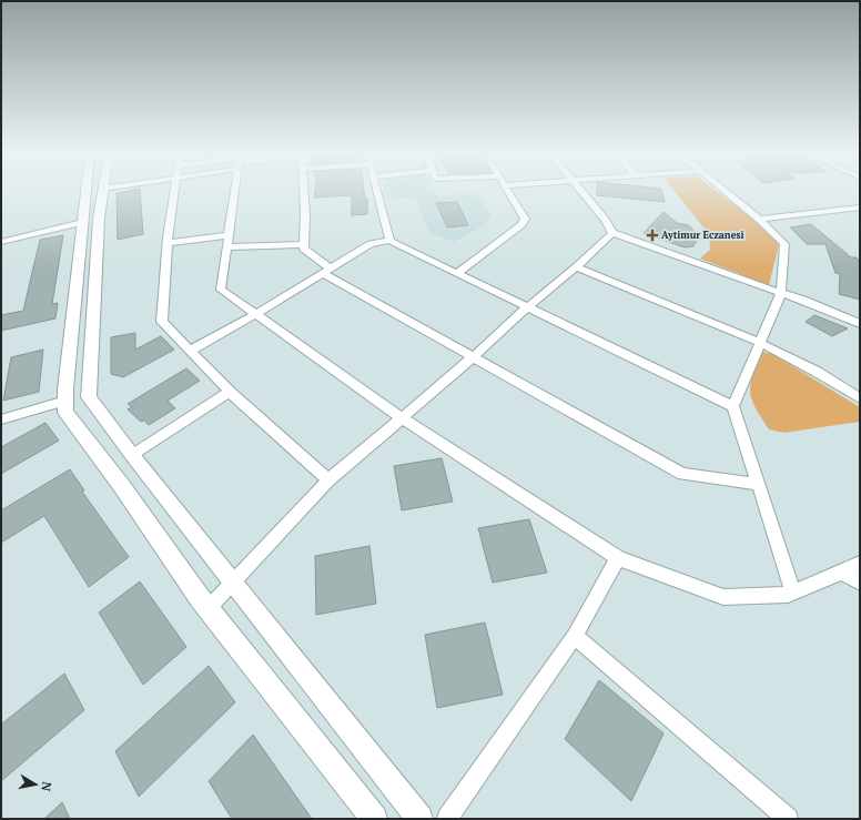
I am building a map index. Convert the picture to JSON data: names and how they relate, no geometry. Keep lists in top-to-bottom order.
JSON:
{
  "places": {
    "health": ["Aytimur Eczanesi"]
  },
  "north": "right"
}
